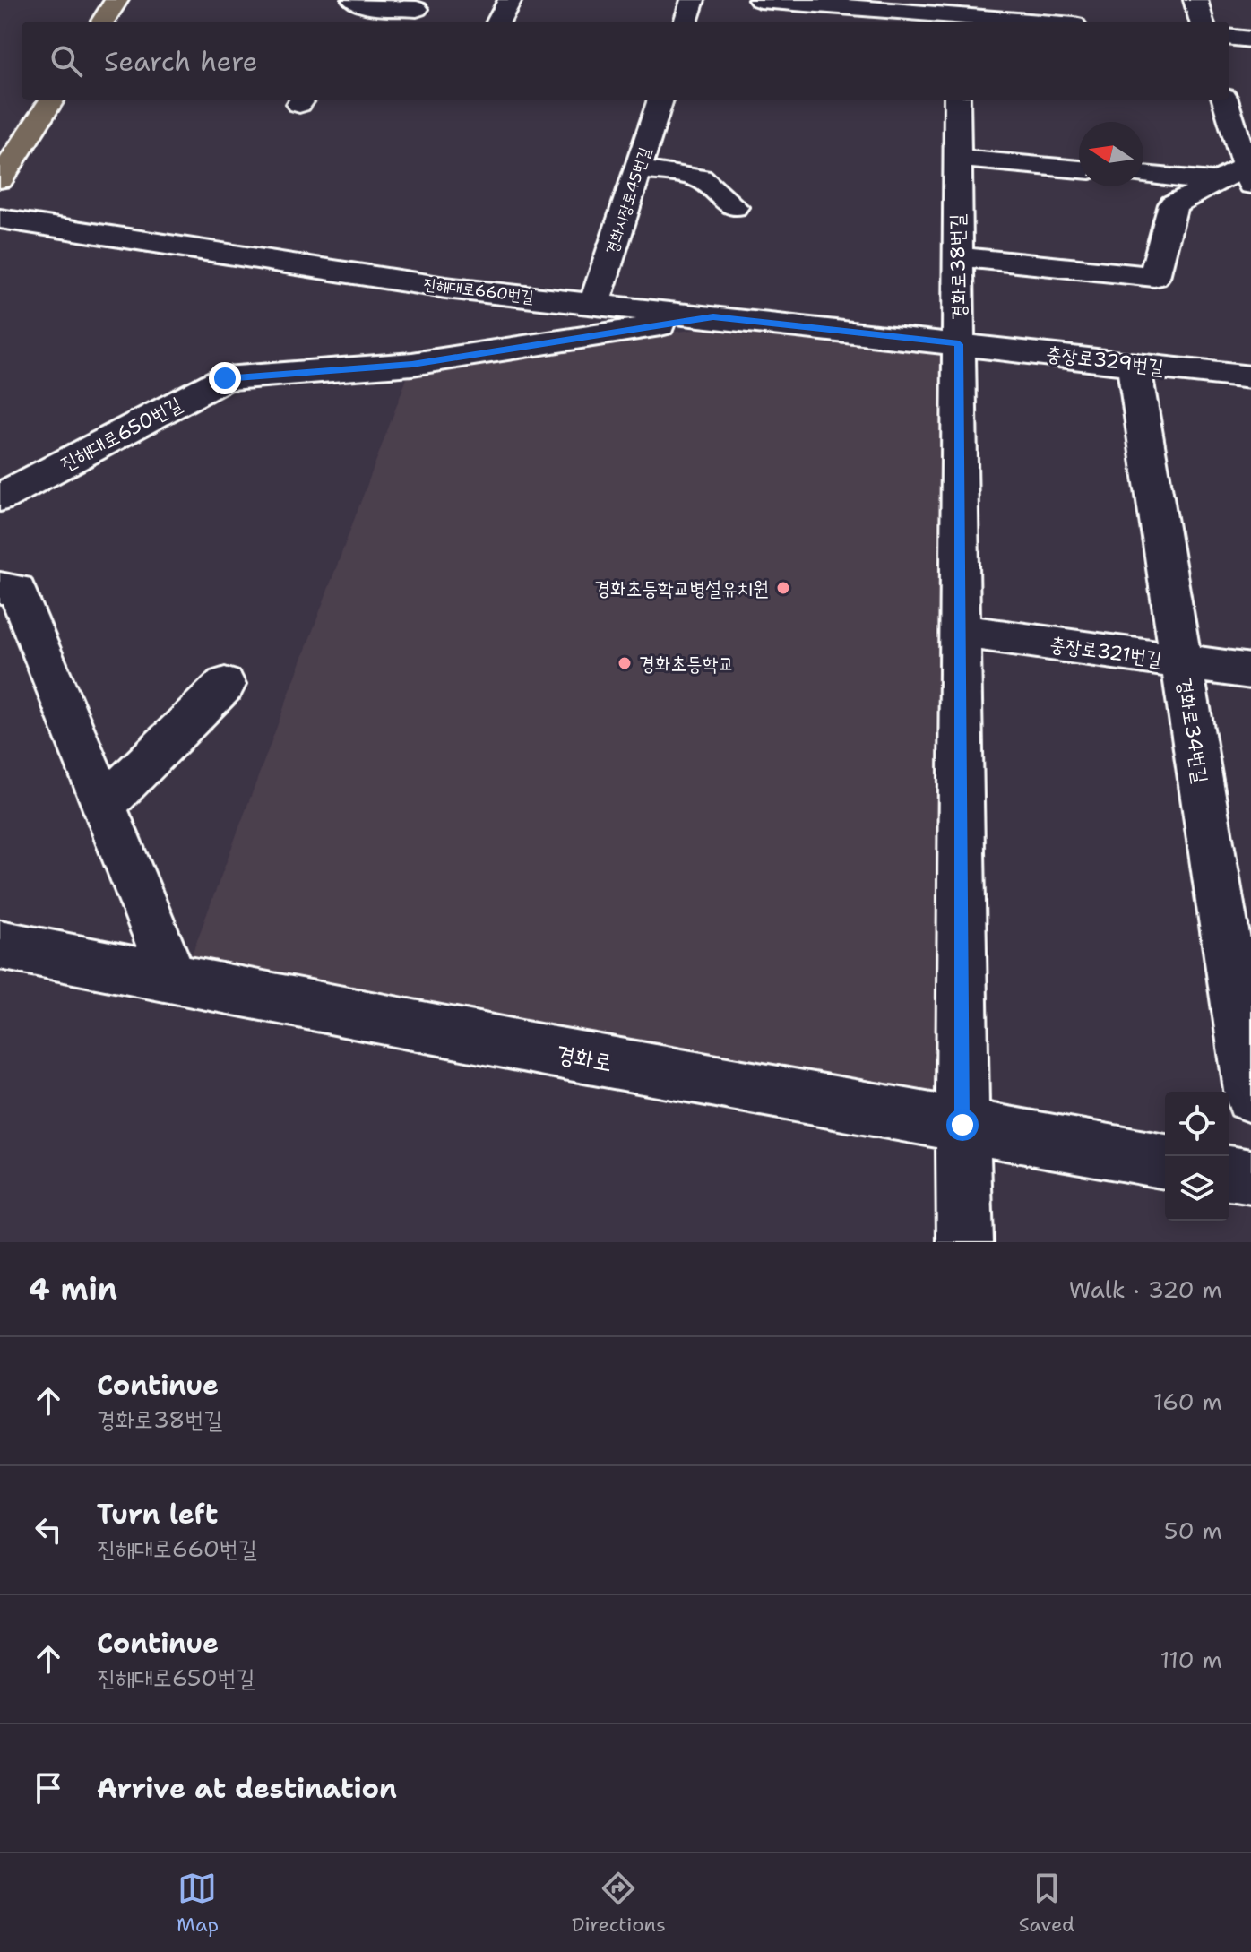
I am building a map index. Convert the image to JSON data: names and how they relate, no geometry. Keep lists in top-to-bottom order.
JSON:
{
  "streets": {
    "street": [
      "경화시장로45번길",
      "경화로38번길",
      "진해대로660번길",
      "충장로329번길",
      "진해대로650번길",
      "충장로321번길",
      "경화로34번길",
      "경화로"
    ]
  },
  "crossings": [
    ["경화시장로45번길", "진해대로660번길"],
    ["경화로38번길", "진해대로660번길"],
    ["경화로38번길", "충장로329번길"],
    ["경화로38번길", "충장로321번길"],
    ["경화로38번길", "경화로"],
    ["진해대로660번길", "충장로329번길"],
    ["진해대로660번길", "진해대로650번길"],
    ["충장로329번길", "경화로34번길"],
    ["충장로321번길", "경화로34번길"]
  ],
  "places": ["경화초등학교병설유치원", "경화초등학교"],
  "north": "left",
  "page": {
    "search": "Search here",
    "heading": ["4 min", "Walk · 320 m"],
    "list": [
      ["Continue", "경화로38번길", "160 m"],
      ["Turn left", "진해대로660번길", "50 m"],
      ["Continue", "진해대로650번길", "110 m"],
      "Arrive at destination"
    ],
    "nav": ["Map", "Directions", "Saved"]
  }
}
